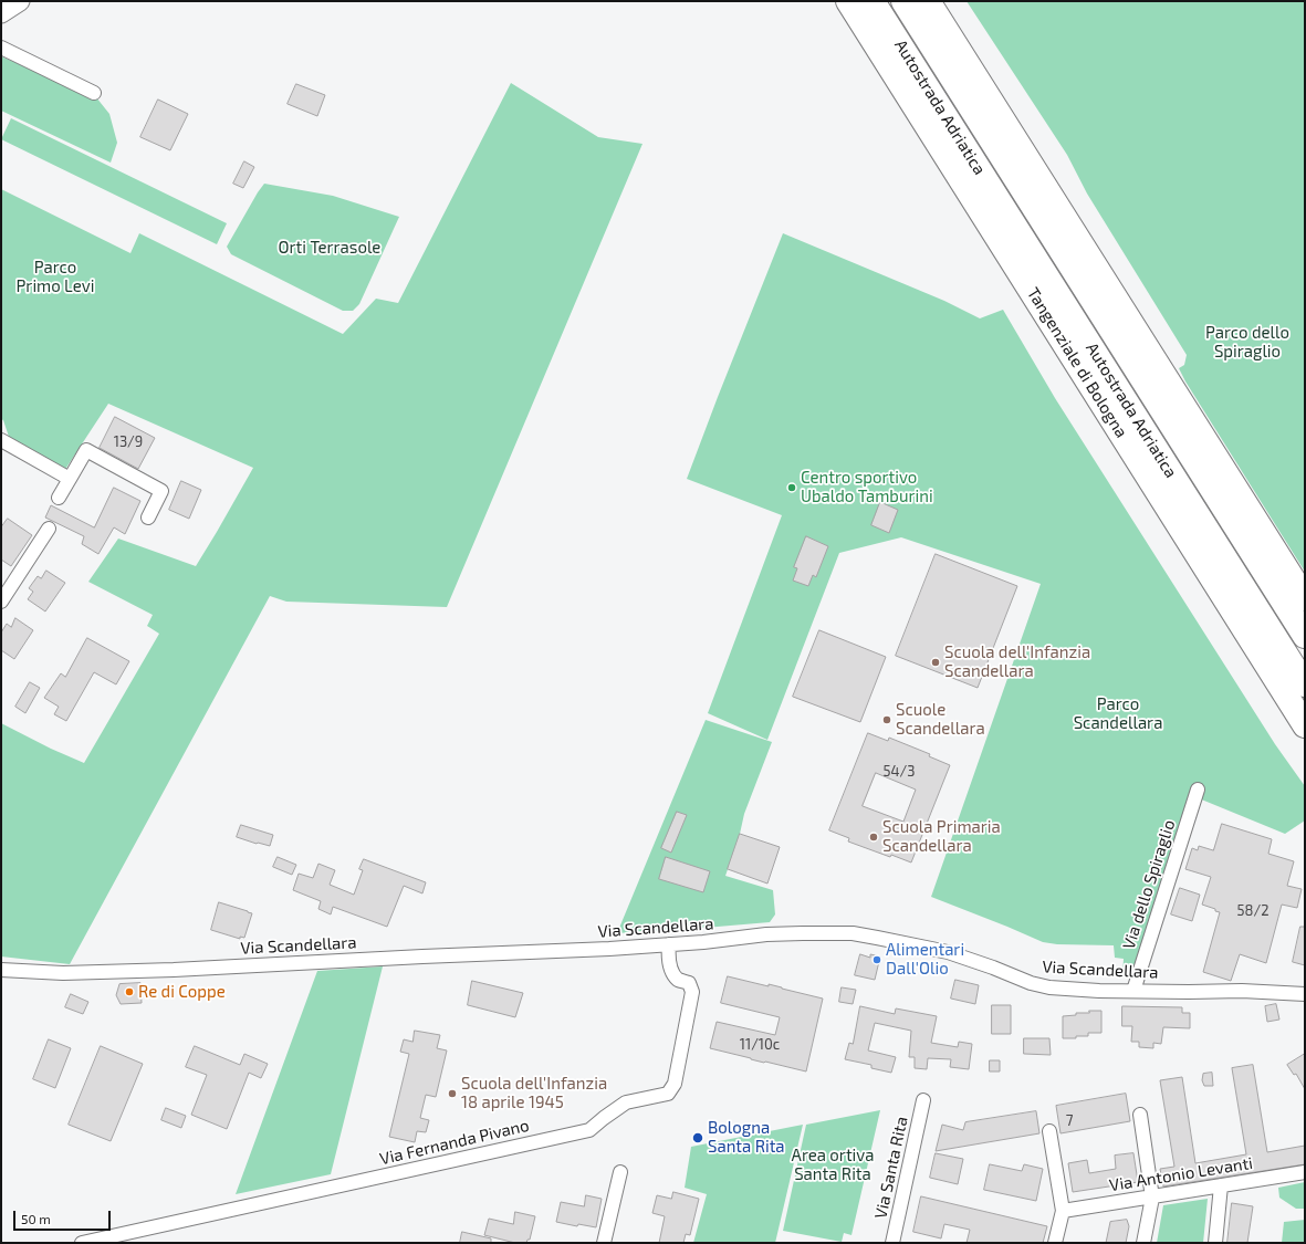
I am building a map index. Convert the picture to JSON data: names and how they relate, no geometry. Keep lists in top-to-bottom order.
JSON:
{
  "streets": {
    "highway": ["Autostrada Adriatica", "Tangenziale di Bologna"],
    "street": [
      "Via dello Spiraglio",
      "Via Scandellara",
      "Via Fernanda Pivano",
      "Via Santa Rita",
      "Via Antonio Levanti"
    ]
  },
  "crossings": [
    ["Via dello Spiraglio", "Via Scandellara"],
    ["Via Scandellara", "Via Fernanda Pivano"]
  ],
  "parks": [
    "Orti Terrasole",
    "Parco Primo Levi",
    "Parco dello Spiraglio",
    "Parco Scandellara",
    "Area ortiva Santa Rita"
  ],
  "places": [
    "Centro sportivo Ubaldo Tamburini",
    "Scuola dell'Infanzia Scandellara",
    "Scuole Scandellara",
    "Scuola Primaria Scandellara",
    "Alimentari Dall'Olio",
    "Re di Coppe",
    "Scuola dell'Infanzia 18 aprile 1945",
    "Bologna Santa Rita"
  ],
  "house_numbers": [
    "13/9",
    "54/3",
    "58/2",
    "11/10c",
    "7"
  ],
  "scale_bar": "50 m"
}
